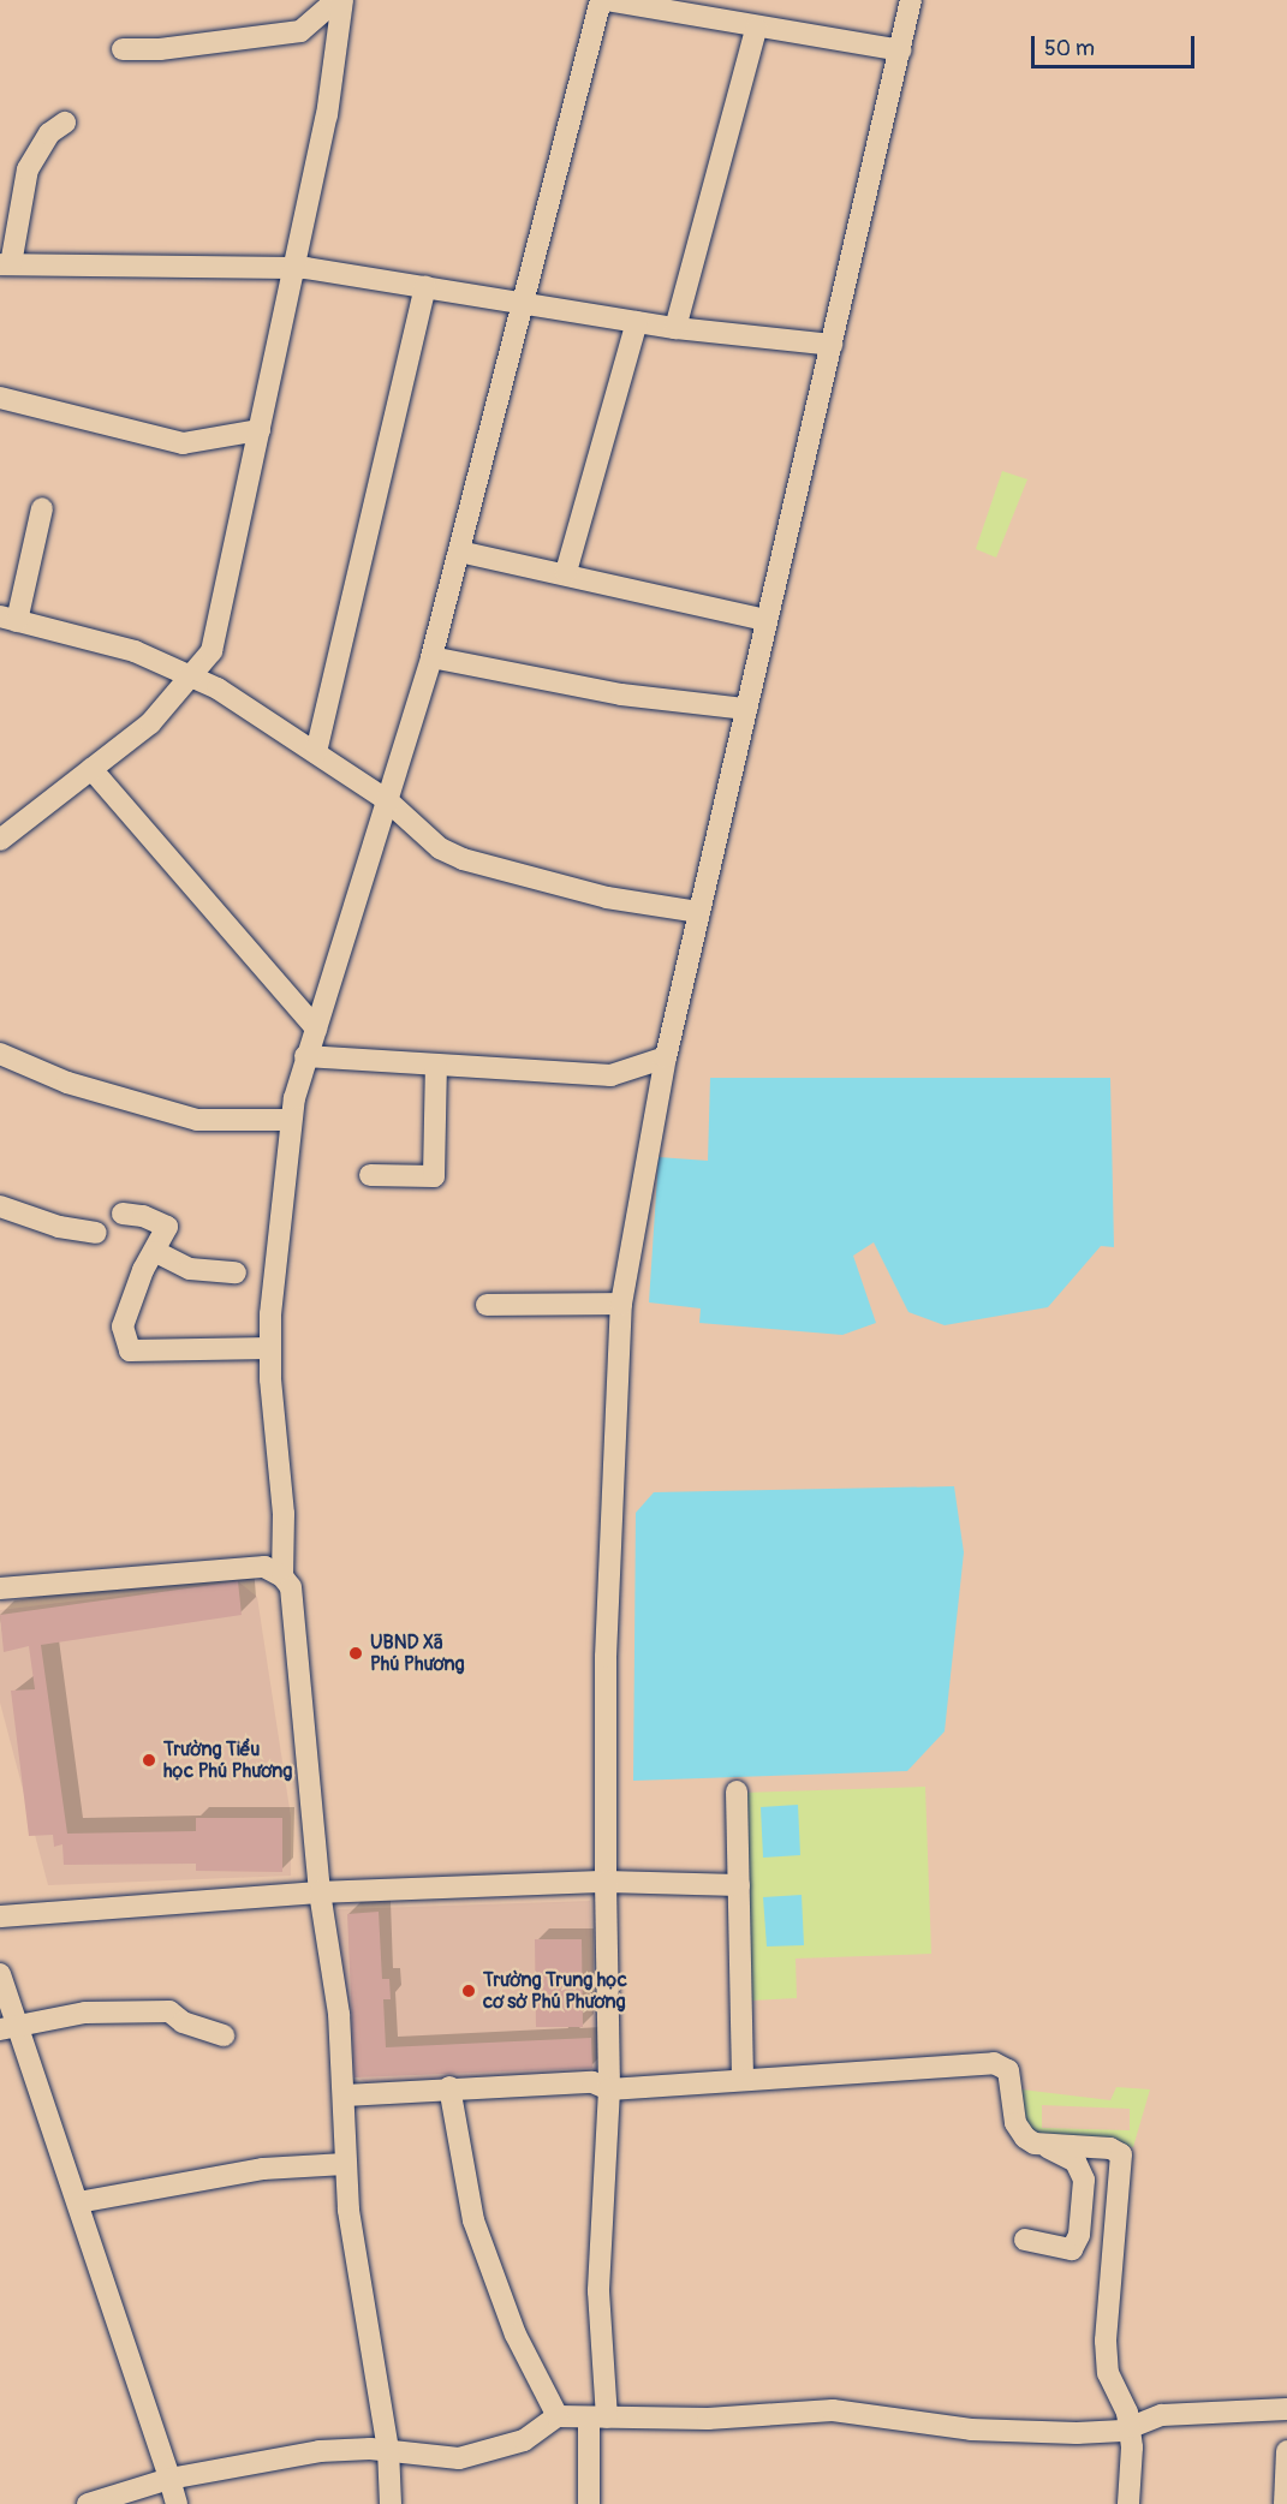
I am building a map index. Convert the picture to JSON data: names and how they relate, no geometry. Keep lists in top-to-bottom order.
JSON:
{
  "places": ["UBND Xã Phú Phương", "Trường Tiểu học Phú Phương", "Trường Trung học cơ sở Phú Phương"],
  "scale_bar": "50 m"
}
